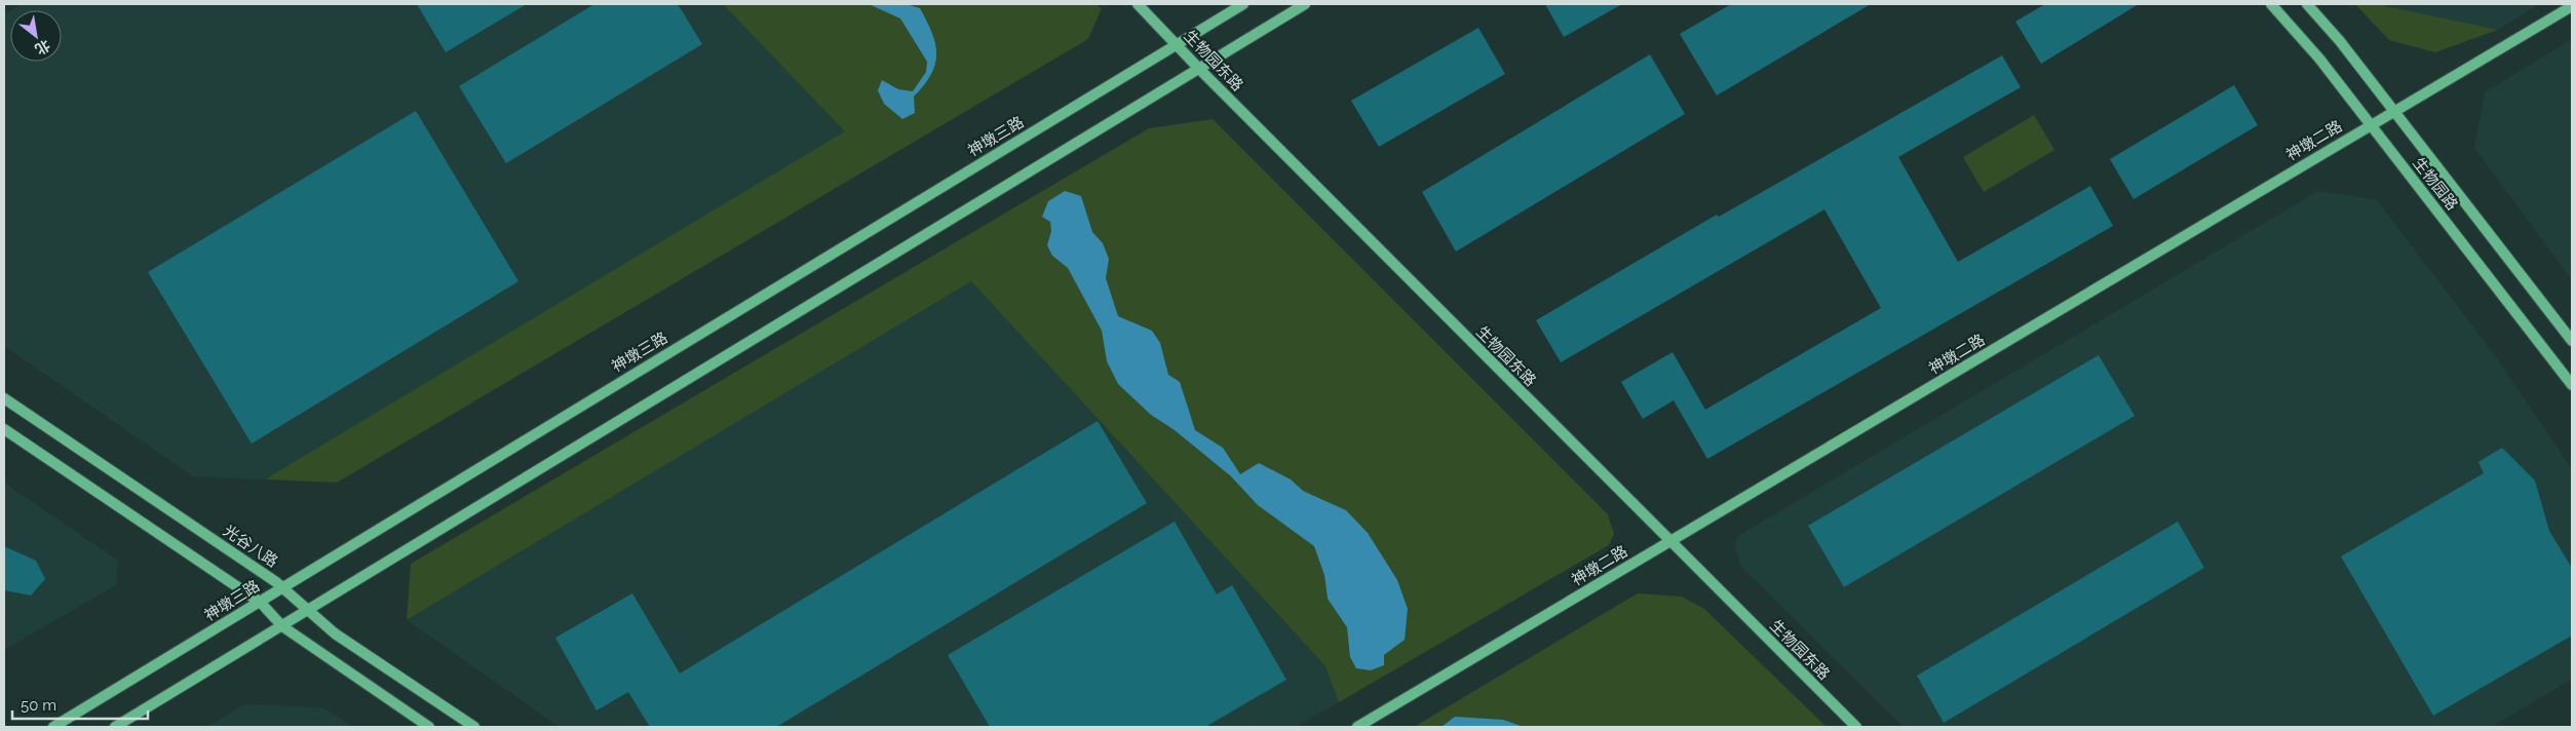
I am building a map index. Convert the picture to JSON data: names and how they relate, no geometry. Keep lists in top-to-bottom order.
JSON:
{
  "streets": {
    "street": [
      "生物园东路",
      "神墩三路",
      "神墩二路",
      "生物园路",
      "光谷八路"
    ]
  },
  "crossings": [
    ["生物园东路", "神墩三路"],
    ["生物园东路", "神墩二路"],
    ["神墩三路", "光谷八路"],
    ["神墩二路", "生物园路"]
  ],
  "scale_bar": "50 m",
  "north": "bottom right"
}
